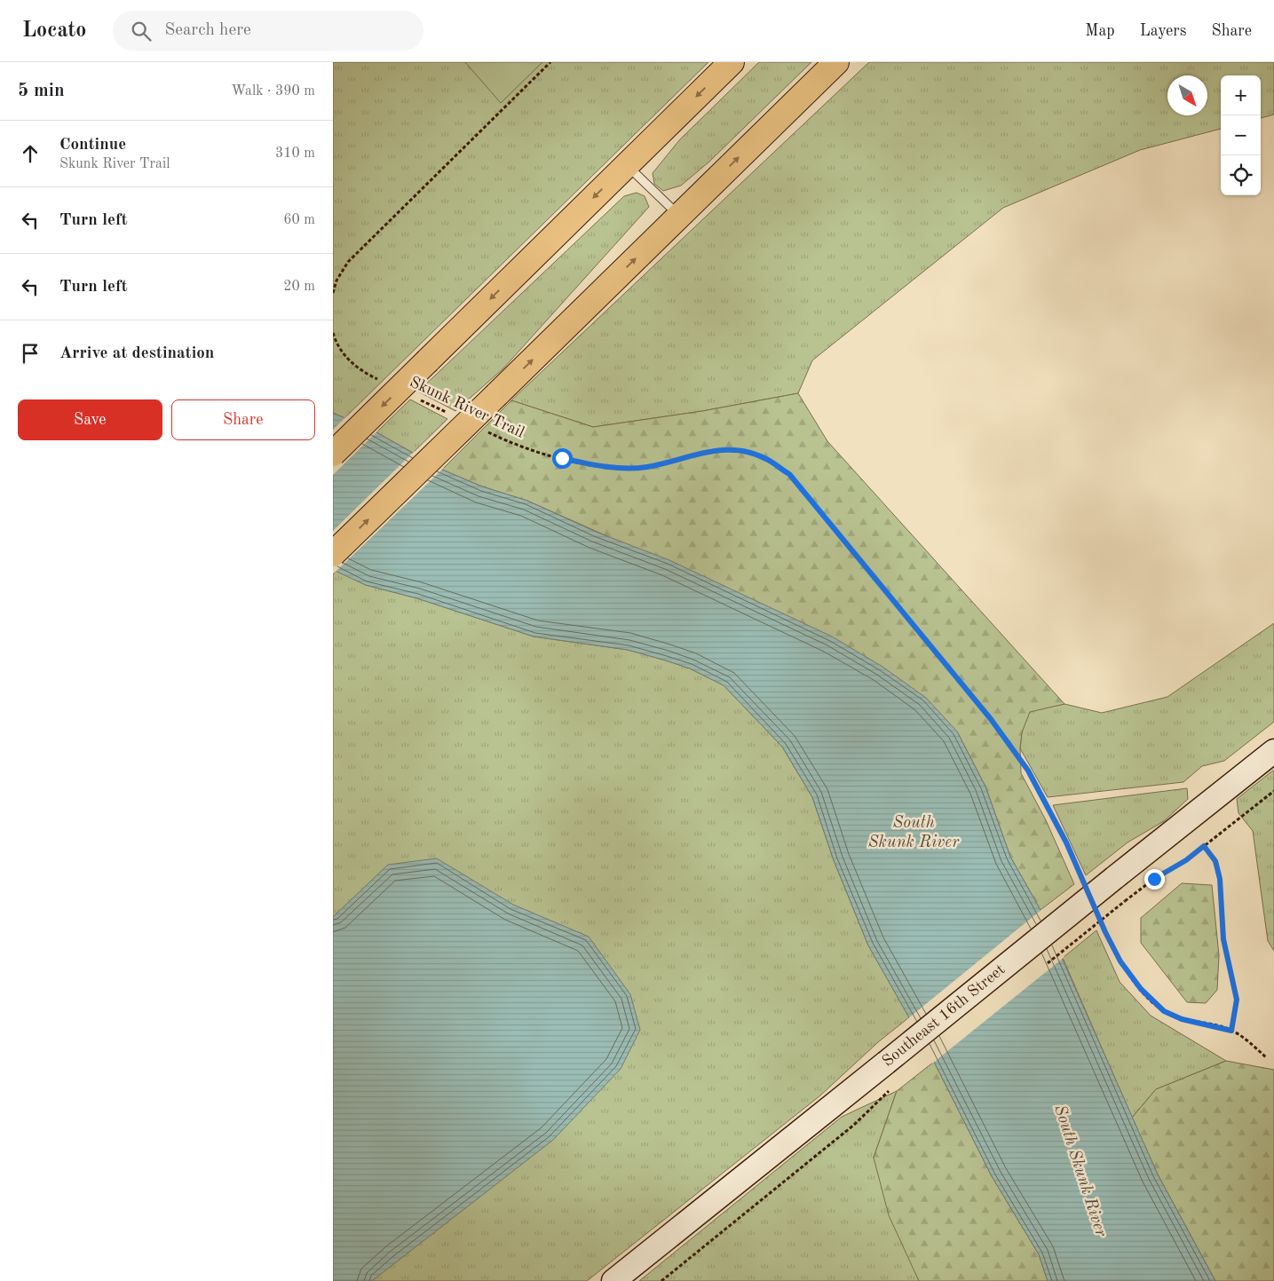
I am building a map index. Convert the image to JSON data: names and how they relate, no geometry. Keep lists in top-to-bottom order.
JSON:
{
  "streets": {
    "main road": ["Southeast 16th Street"],
    "path": ["Skunk River Trail"]
  },
  "water": ["South Skunk River"],
  "north": "bottom right",
  "page": {
    "header": "Locato",
    "search": "Search here",
    "nav": ["Map", "Layers", "Share"],
    "heading": ["5 min", "Walk · 390 m"],
    "map_buttons": ["+", "−"],
    "list": [
      ["Continue", "Skunk River Trail", "310 m"],
      ["Turn left", "60 m"],
      ["Turn left", "20 m"],
      "Arrive at destination"
    ],
    "buttons": ["Save", "Share"]
  }
}
